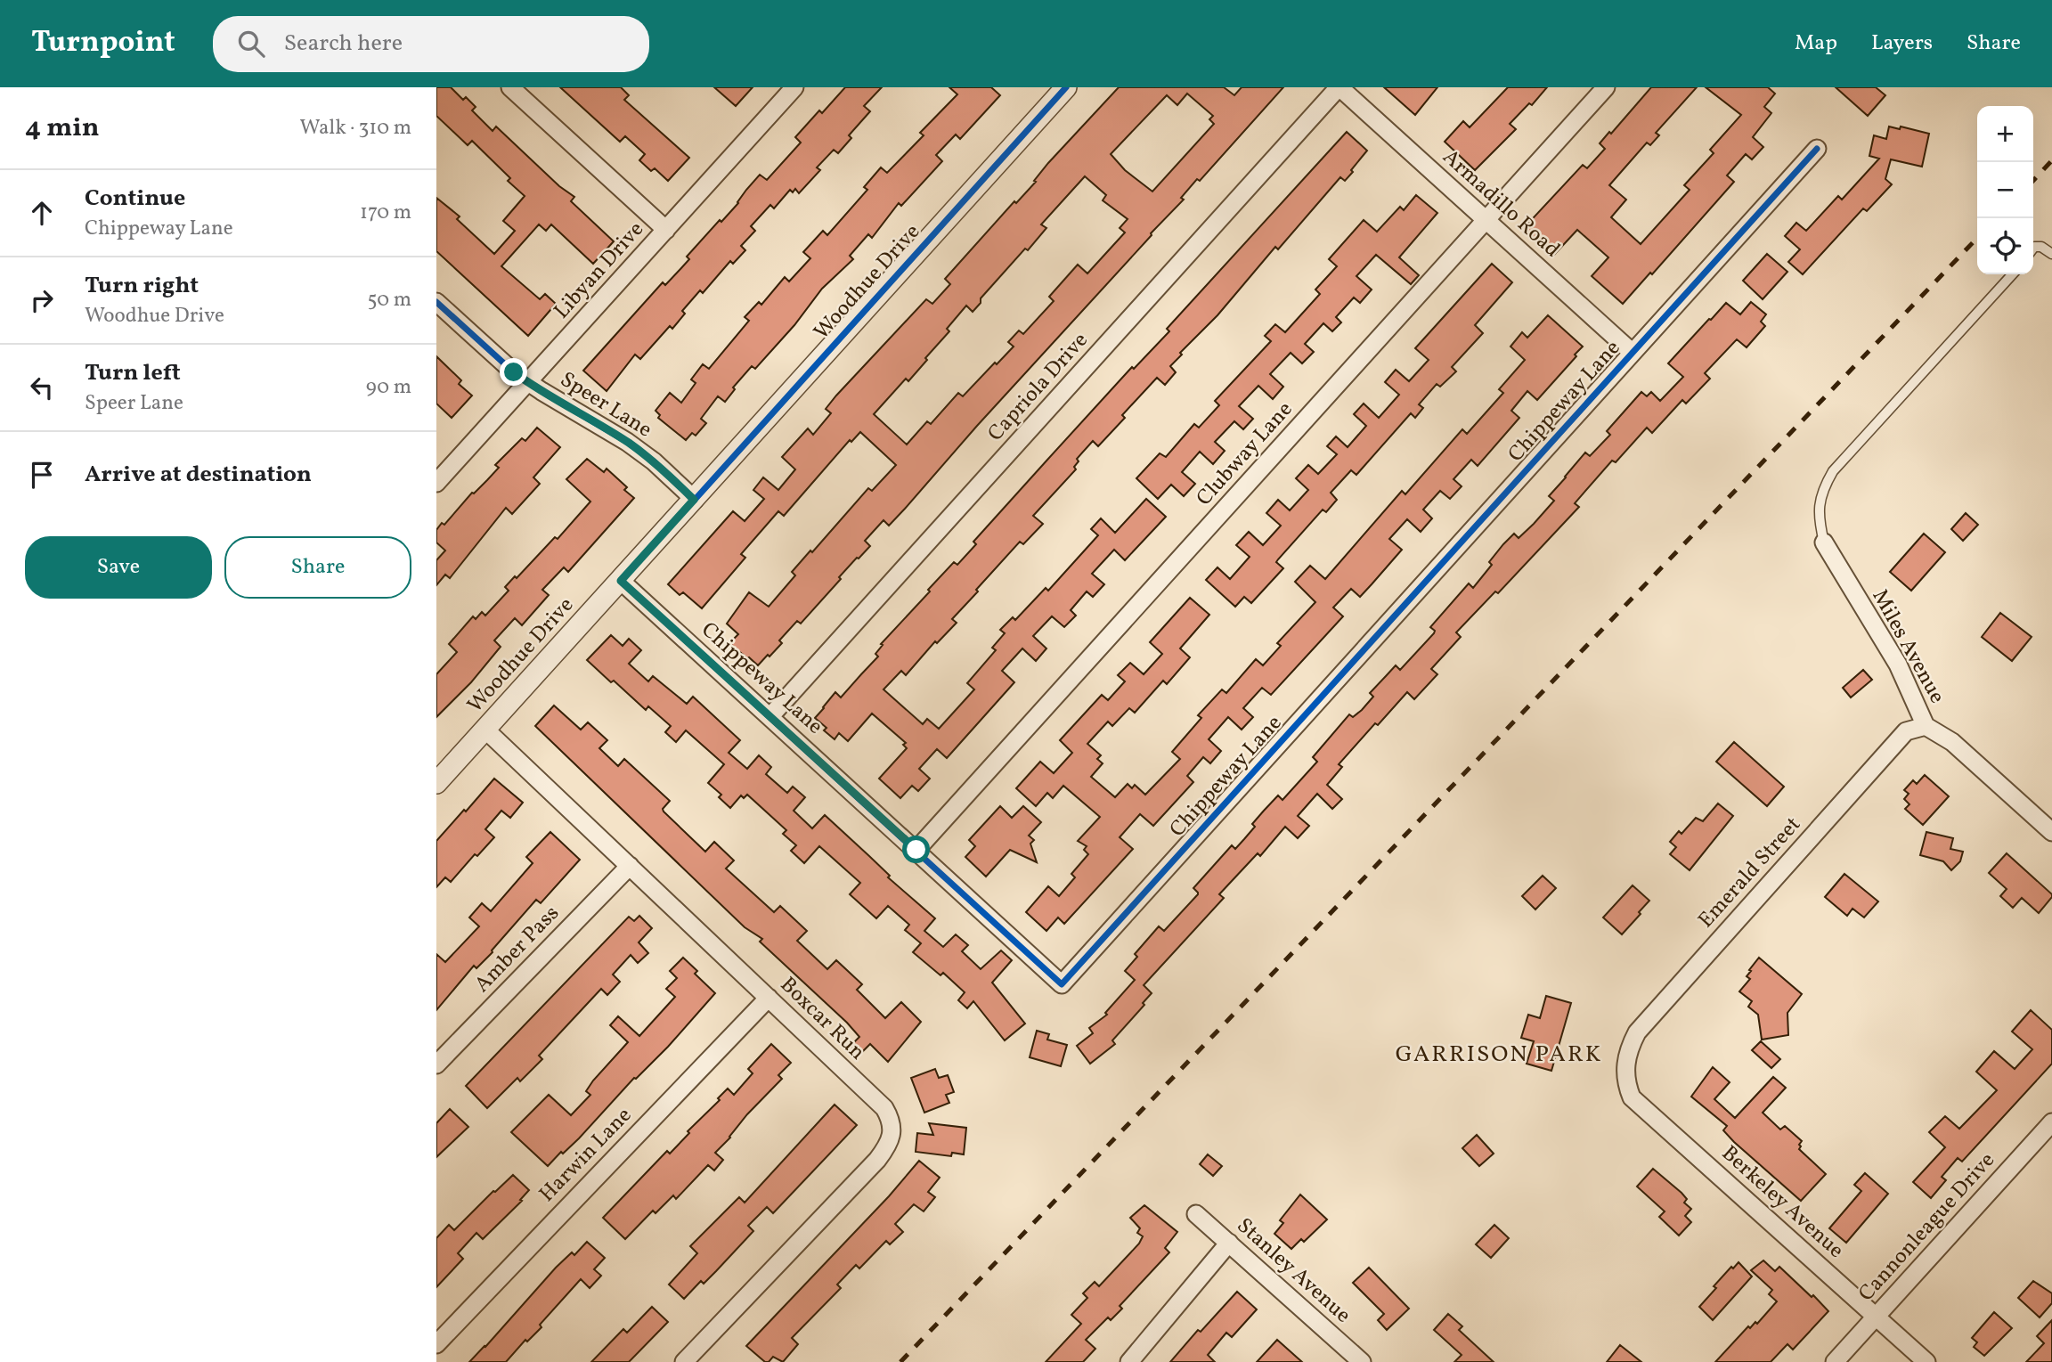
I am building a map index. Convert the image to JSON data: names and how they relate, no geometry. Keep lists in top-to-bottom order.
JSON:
{
  "streets": {
    "street": [
      "Armadillo Road",
      "Libyan Drive",
      "Woodhue Drive",
      "Capriola Drive",
      "Chippeway Lane",
      "Speer Lane",
      "Clubway Lane",
      "Miles Avenue",
      "Emerald Street",
      "Amber Pass",
      "Boxcar Run",
      "Harwin Lane",
      "Berkeley Avenue",
      "Cannonleague Drive",
      "Stanley Avenue"
    ]
  },
  "crossings": [
    ["Armadillo Road", "Capriola Drive"],
    ["Armadillo Road", "Chippeway Lane"],
    ["Armadillo Road", "Clubway Lane"],
    ["Libyan Drive", "Speer Lane"],
    ["Woodhue Drive", "Chippeway Lane"],
    ["Woodhue Drive", "Speer Lane"],
    ["Woodhue Drive", "Boxcar Run"],
    ["Capriola Drive", "Chippeway Lane"],
    ["Chippeway Lane", "Clubway Lane"],
    ["Miles Avenue", "Emerald Street"],
    ["Emerald Street", "Berkeley Avenue"],
    ["Amber Pass", "Boxcar Run"],
    ["Boxcar Run", "Harwin Lane"],
    ["Berkeley Avenue", "Cannonleague Drive"]
  ],
  "districts": ["GARRISON PARK"],
  "page": {
    "header": "Turnpoint",
    "search": "Search here",
    "nav": ["Map", "Layers", "Share"],
    "heading": ["4 min", "Walk · 310 m"],
    "map_buttons": ["+", "−"],
    "list": [
      ["Continue", "Chippeway Lane", "170 m"],
      ["Turn right", "Woodhue Drive", "50 m"],
      ["Turn left", "Speer Lane", "90 m"],
      "Arrive at destination"
    ],
    "buttons": ["Save", "Share"]
  }
}
